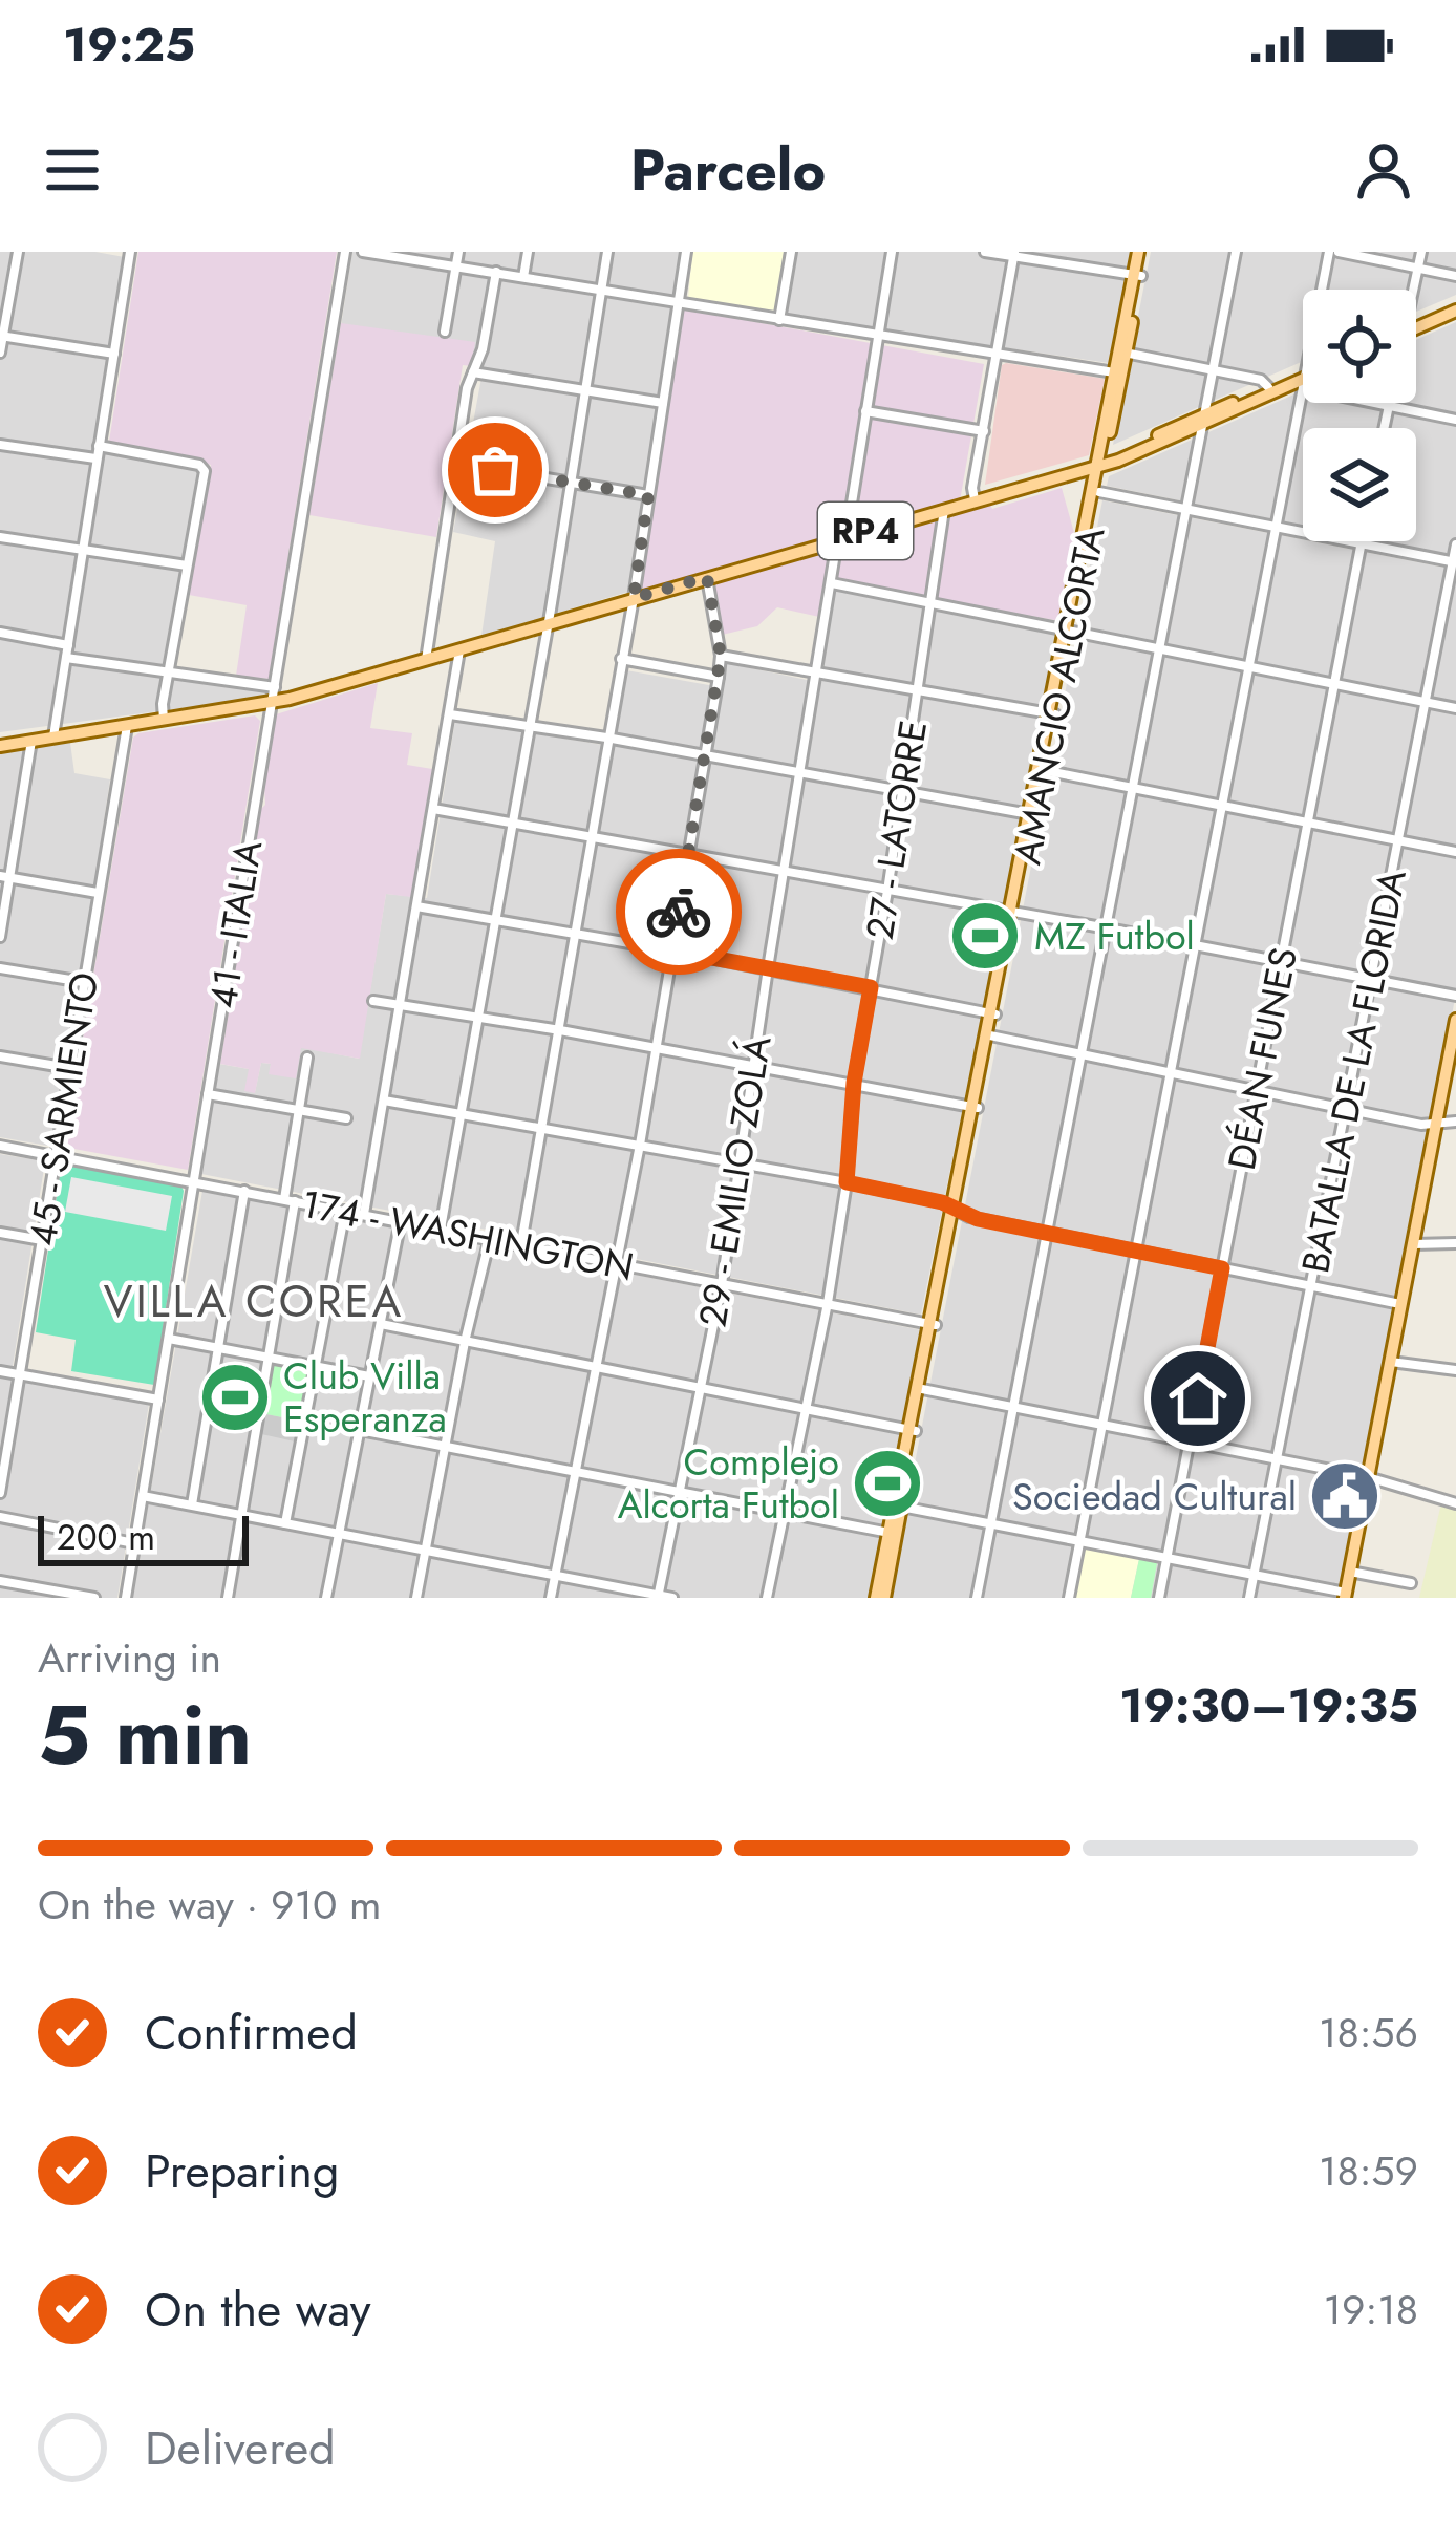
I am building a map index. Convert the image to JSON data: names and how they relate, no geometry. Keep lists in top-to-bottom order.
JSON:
{
  "streets": {
    "main road": ["RP4", "AMANCIO ALCORTA"],
    "street": [
      "27 - LATORRE",
      "41 - ITALIA",
      "DÉAN FUNES",
      "BATALLA DE LA FLORIDA",
      "45 - SARMIENTO",
      "29 - EMILIO ZOLÁ",
      "174 - WASHINGTON"
    ]
  },
  "crossings": [
    ["RP4", "AMANCIO ALCORTA"],
    ["RP4", "27 - LATORRE"],
    ["RP4", "41 - ITALIA"],
    ["RP4", "45 - SARMIENTO"],
    ["RP4", "29 - EMILIO ZOLÁ"],
    ["27 - LATORRE", "174 - WASHINGTON"],
    ["41 - ITALIA", "174 - WASHINGTON"],
    ["45 - SARMIENTO", "174 - WASHINGTON"],
    ["29 - EMILIO ZOLÁ", "174 - WASHINGTON"]
  ],
  "districts": ["VILLA COREA"],
  "places": {
    "sports": ["MZ Futbol", "Club Villa Esperanza", "Complejo Alcorta Futbol"],
    "public building": ["Sociedad Cultural"]
  },
  "scale_bar": "200 m",
  "page": {
    "status": "19:25",
    "header": "Parcelo",
    "scale": "200 m",
    "heading": ["5 min", "Arriving in", "19:30–19:35"],
    "bar": "On the way · 910 m",
    "list": [
      ["Confirmed", "18:56"],
      ["Preparing", "18:59"],
      ["On the way", "19:18"],
      "Delivered"
    ]
  }
}
